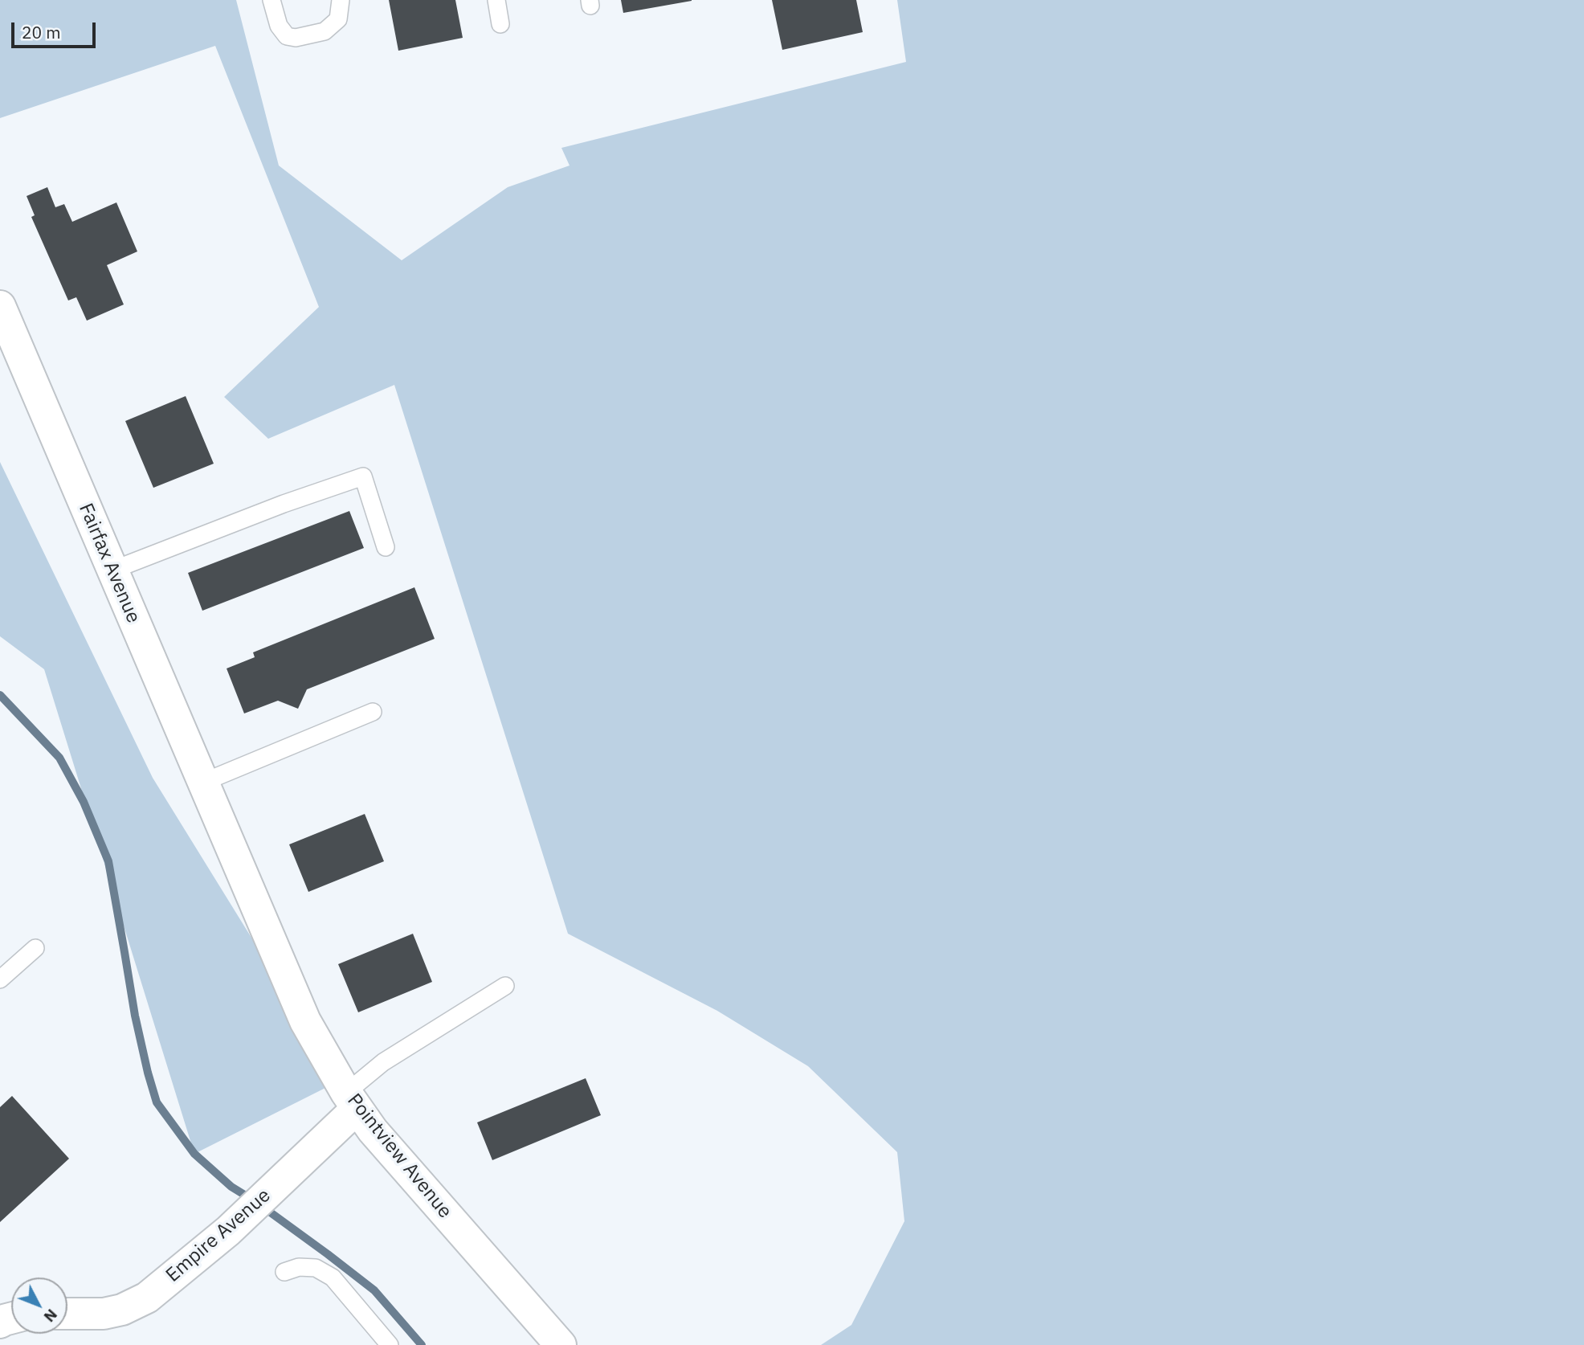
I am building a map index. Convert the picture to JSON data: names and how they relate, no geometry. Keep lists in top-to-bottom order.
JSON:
{
  "streets": {
    "street": ["Fairfax Avenue", "Pointview Avenue", "Empire Avenue"]
  },
  "crossings": [
    ["Fairfax Avenue", "Pointview Avenue"],
    ["Pointview Avenue", "Empire Avenue"]
  ],
  "scale_bar": "20 m",
  "north": "bottom right"
}
